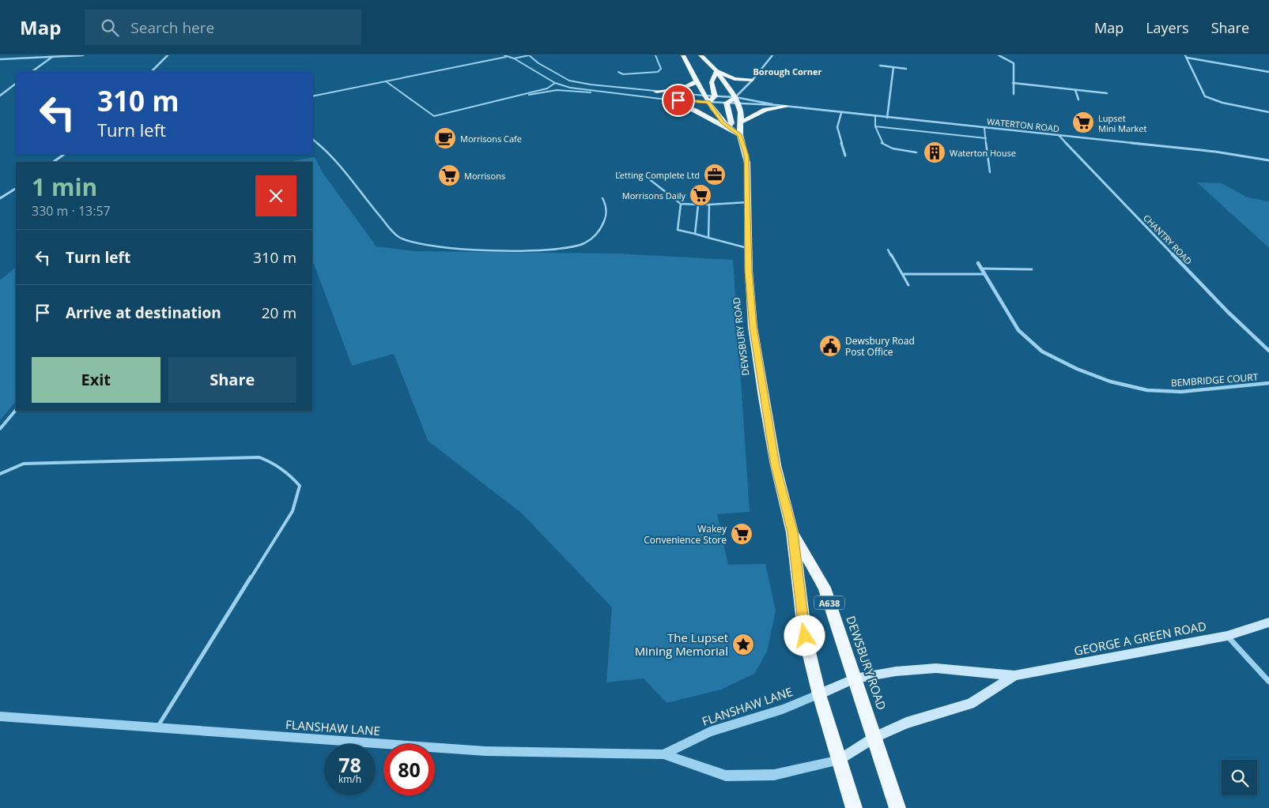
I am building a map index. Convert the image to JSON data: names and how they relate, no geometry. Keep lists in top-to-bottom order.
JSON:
{
  "streets": {
    "highway": ["DEWSBURY ROAD", "A638"],
    "main road": ["GEORGE A GREEN ROAD"],
    "street": [
      "WATERTON ROAD",
      "CHANTRY ROAD",
      "BEMBRIDGE COURT",
      "FLANSHAW LANE"
    ]
  },
  "crossings": [
    ["WATERTON ROAD", "CHANTRY ROAD"],
    ["WATERTON ROAD", "DEWSBURY ROAD"],
    ["DEWSBURY ROAD", "GEORGE A GREEN ROAD"],
    ["DEWSBURY ROAD", "FLANSHAW LANE"],
    ["GEORGE A GREEN ROAD", "FLANSHAW LANE"]
  ],
  "districts": ["Borough Corner"],
  "places": {
    "supermarket": [
      "Lupset Mini Market",
      "Morrisons",
      "Morrisons Daily",
      "Wakey Convenience Store"
    ],
    "cafe": ["Morrisons Cafe"],
    "building": ["Waterton House"],
    "office": ["Letting Complete Ltd"],
    "public building": ["Dewsbury Road Post Office"],
    "place": ["The Lupset Mining Memorial"]
  },
  "page": {
    "header": "Map",
    "search": "Search here",
    "nav": ["Map", "Layers", "Share"],
    "turn": ["310 m", "Turn left"],
    "heading": ["1 min", "330 m · 13:57"],
    "list": [
      {
        "name": "Turn left",
        "value": "310 m"
      },
      {
        "name": "Arrive at destination",
        "value": "20 m"
      }
    ],
    "buttons": ["Exit", "Share"],
    "speed": "78 km/h",
    "limit": "80"
  }
}
